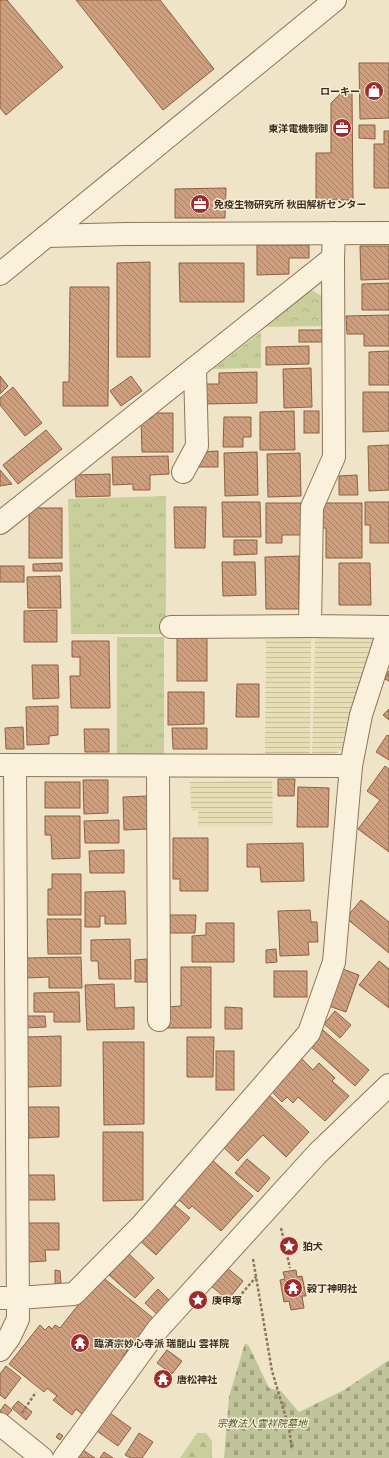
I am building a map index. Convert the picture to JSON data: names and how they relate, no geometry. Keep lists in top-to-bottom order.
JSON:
{
  "parks": ["宗教法人雲祥院墓地"],
  "places": {
    "shop": ["ローキー"],
    "office": ["東洋電機制御", "免疫生物研究所 秋田解析センター"],
    "place": ["狛犬", "庚申塚"],
    "temple": ["穀丁神明社", "臨済宗妙心寺派 瑞龍山 雲祥院", "唐松神社"]
  }
}
